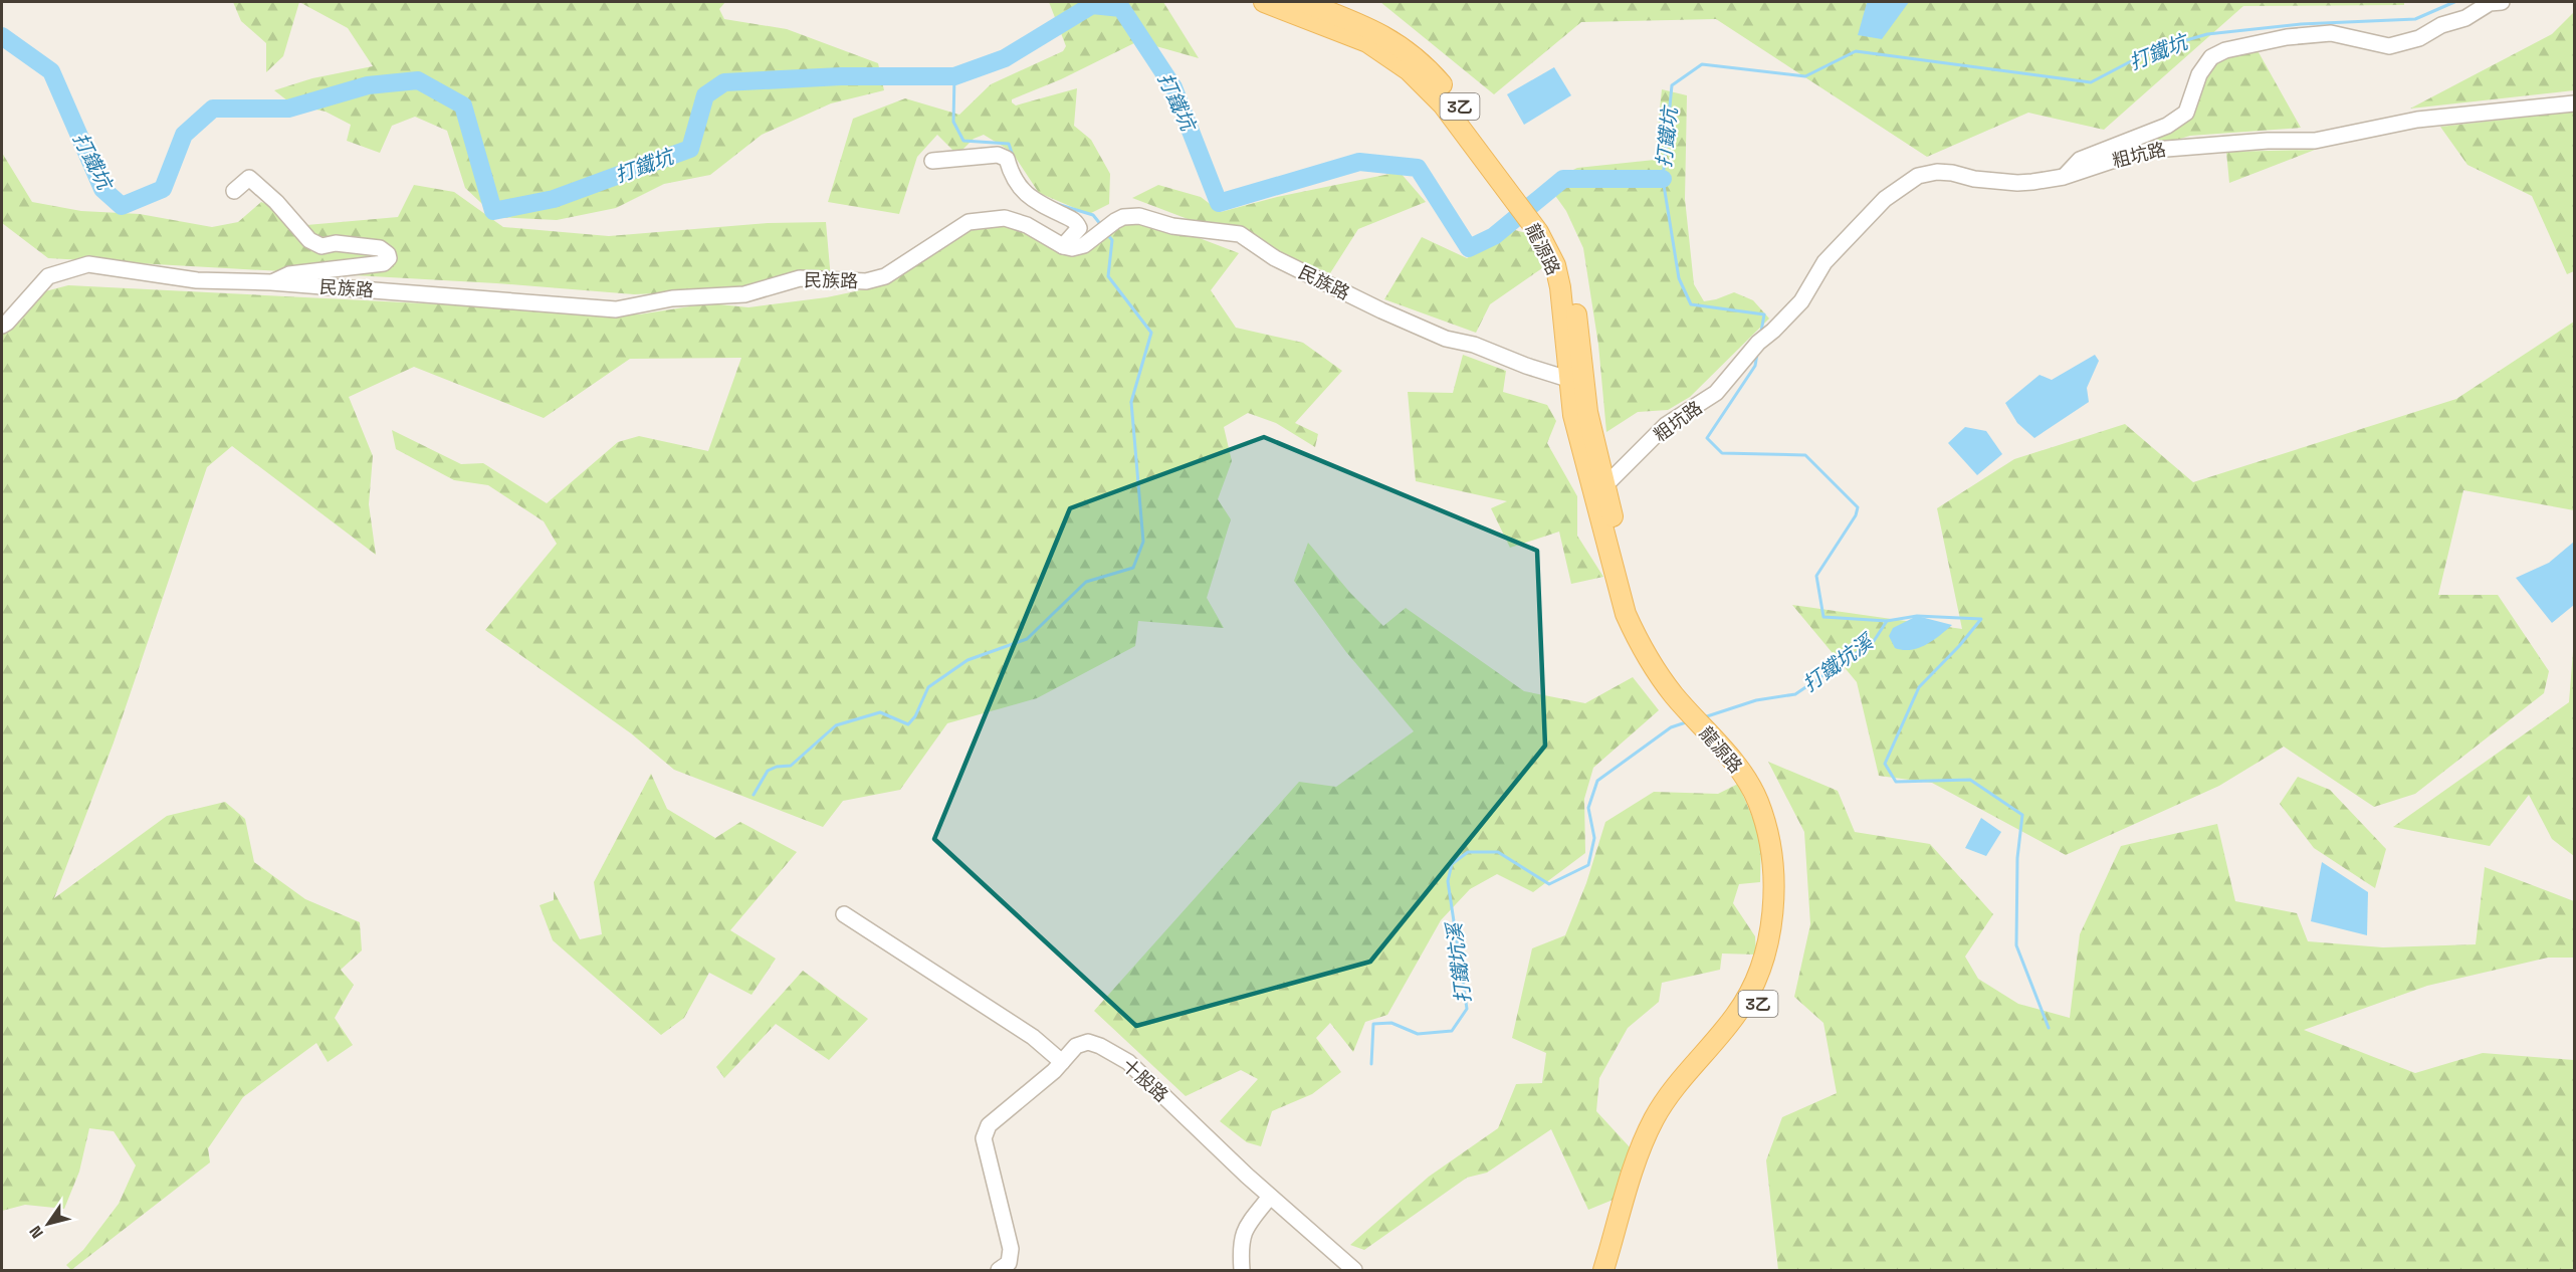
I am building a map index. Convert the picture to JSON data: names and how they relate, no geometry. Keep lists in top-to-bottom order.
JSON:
{
  "streets": {
    "main road": ["3乙", "龍源路"],
    "street": ["粗坑路", "民族路", "十股路"]
  },
  "crossings": [
    ["3乙", "粗坑路"],
    ["3乙", "龍源路"],
    ["粗坑路", "龍源路"],
    ["龍源路", "民族路"]
  ],
  "water": ["打鐵坑", "打鐵坑溪"],
  "north": "bottom left"
}
